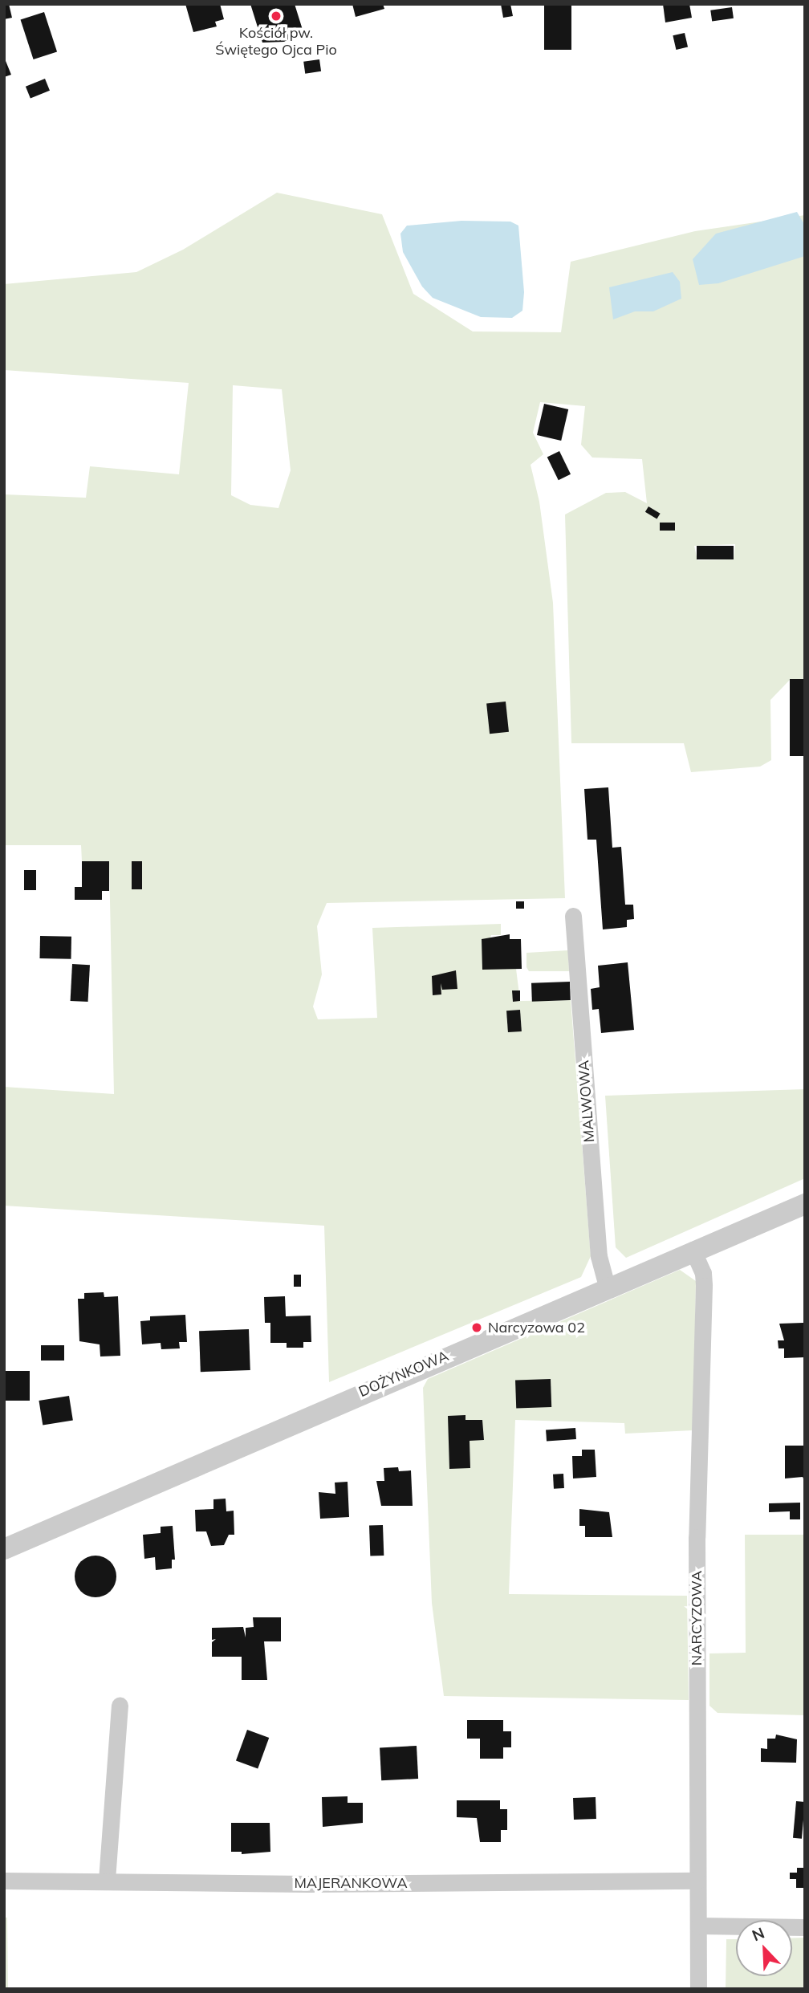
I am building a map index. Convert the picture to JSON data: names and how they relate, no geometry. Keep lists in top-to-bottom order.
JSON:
{
  "streets": {
    "street": [
      "MALWOWA",
      "DOŻYNKOWA",
      "NARCYZOWA",
      "MAJERANKOWA"
    ]
  },
  "crossings": [
    ["MALWOWA", "DOŻYNKOWA"],
    ["DOŻYNKOWA", "NARCYZOWA"],
    ["NARCYZOWA", "MAJERANKOWA"]
  ],
  "places": ["Kościół pw. Świętego Ojca Pio", "Narcyzowa 02"],
  "north": "top left"
}
